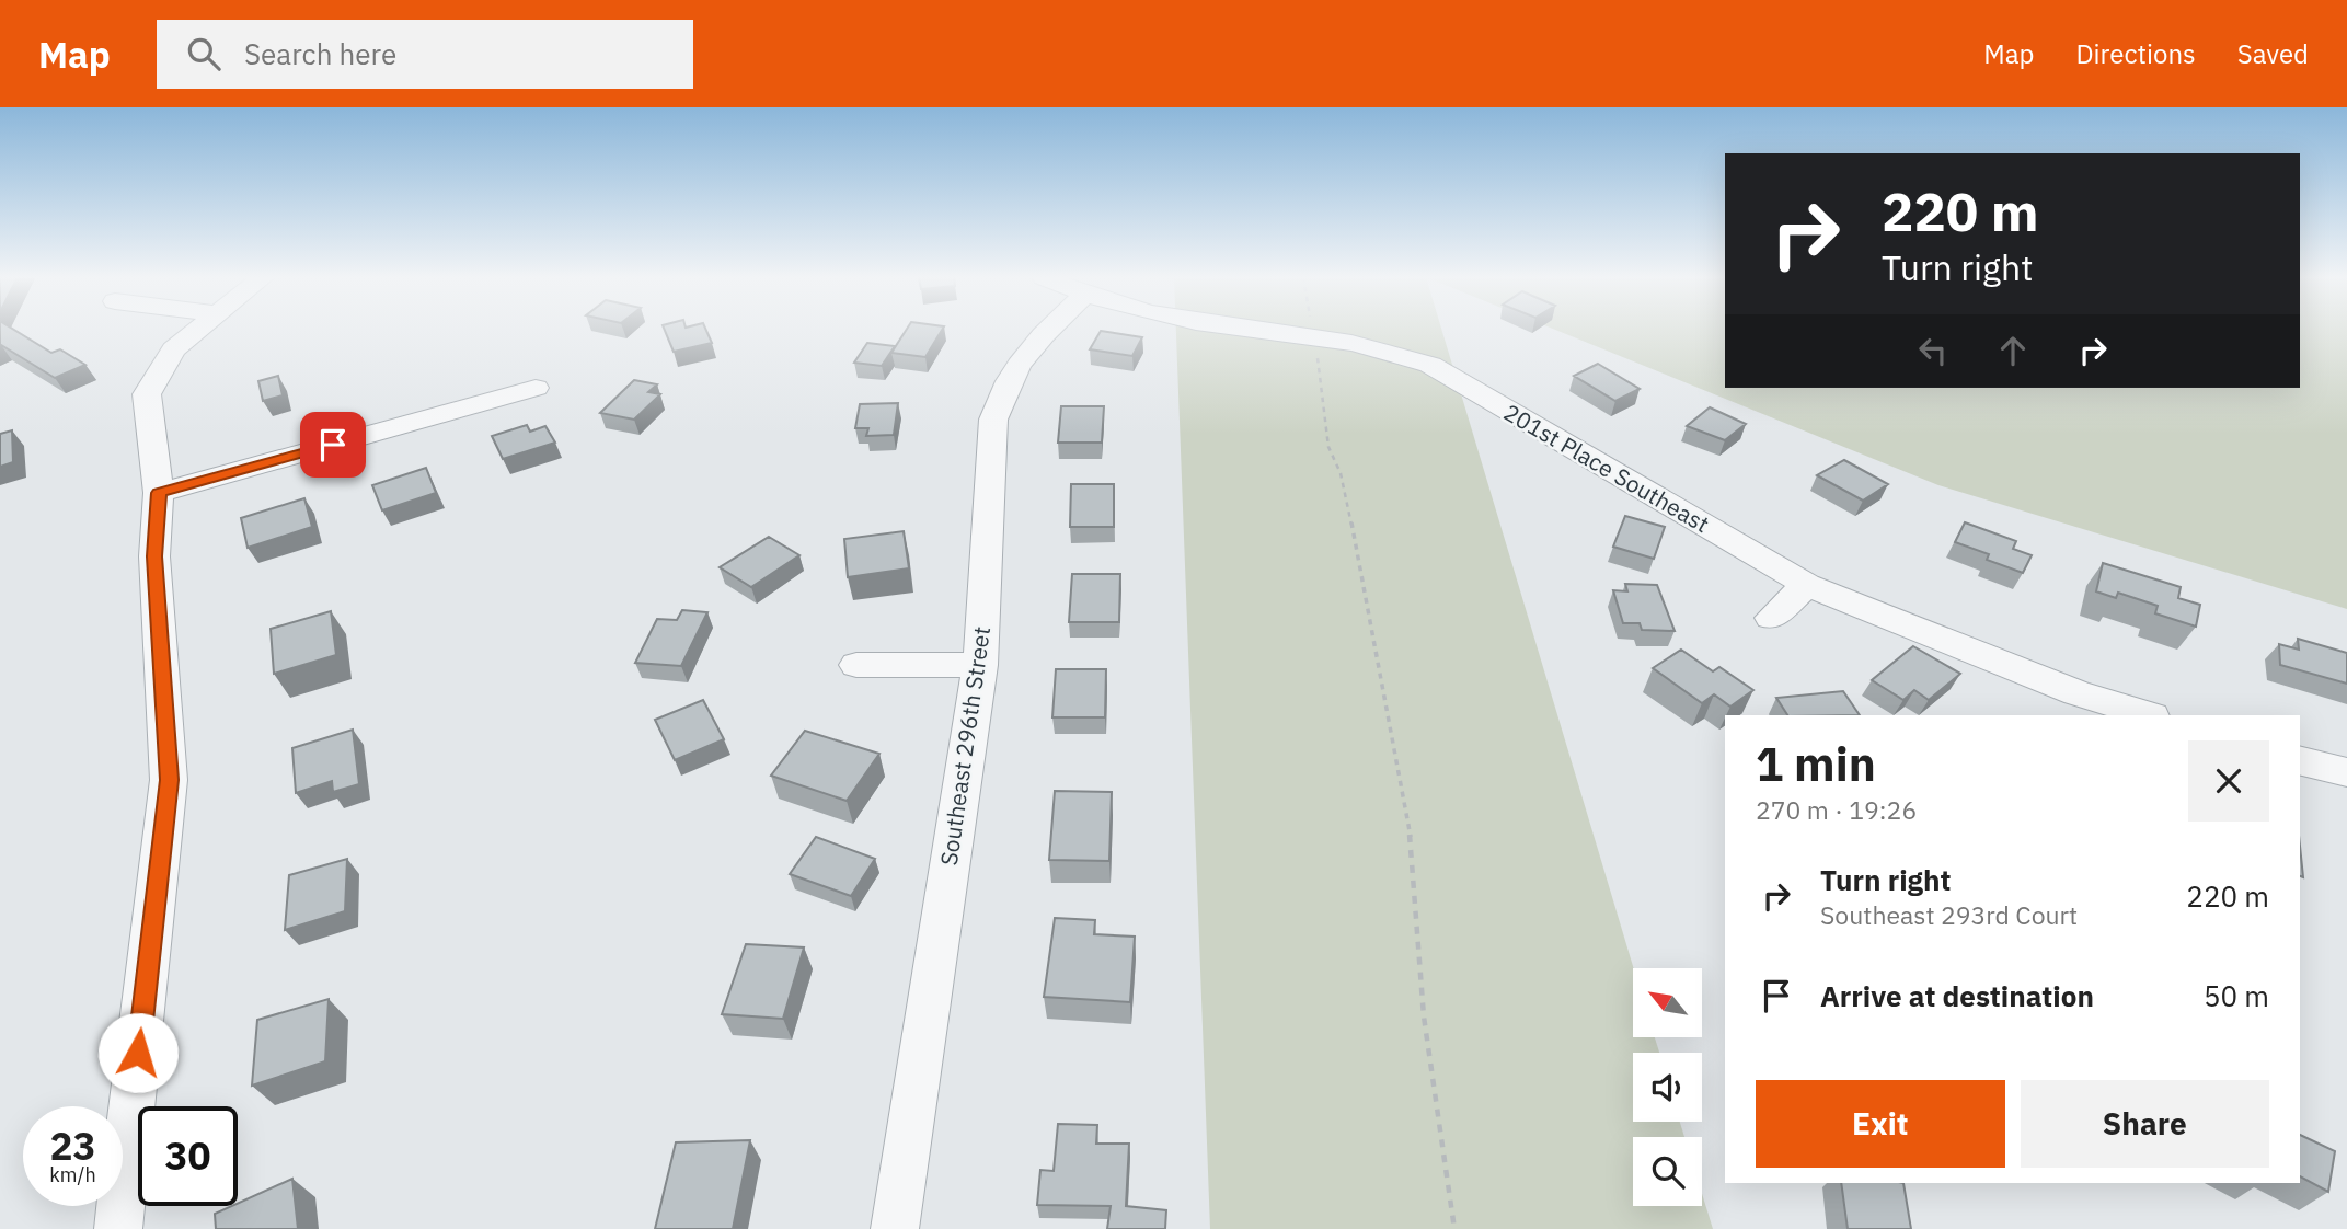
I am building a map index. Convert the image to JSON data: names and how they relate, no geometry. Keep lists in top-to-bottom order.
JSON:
{
  "streets": {
    "street": ["201st Place Southeast", "Southeast 296th Street"]
  },
  "north": "top left",
  "page": {
    "header": "Map",
    "search": "Search here",
    "nav": ["Map", "Directions", "Saved"],
    "turn": ["220 m", "Turn right"],
    "heading": ["1 min", "270 m · 19:26"],
    "list": [
      {
        "name": "Turn right",
        "note": "Southeast 293rd Court",
        "value": "220 m"
      },
      {
        "name": "Arrive at destination",
        "value": "50 m"
      }
    ],
    "buttons": ["Exit", "Share"],
    "speed": "23 km/h",
    "limit": "30"
  }
}
